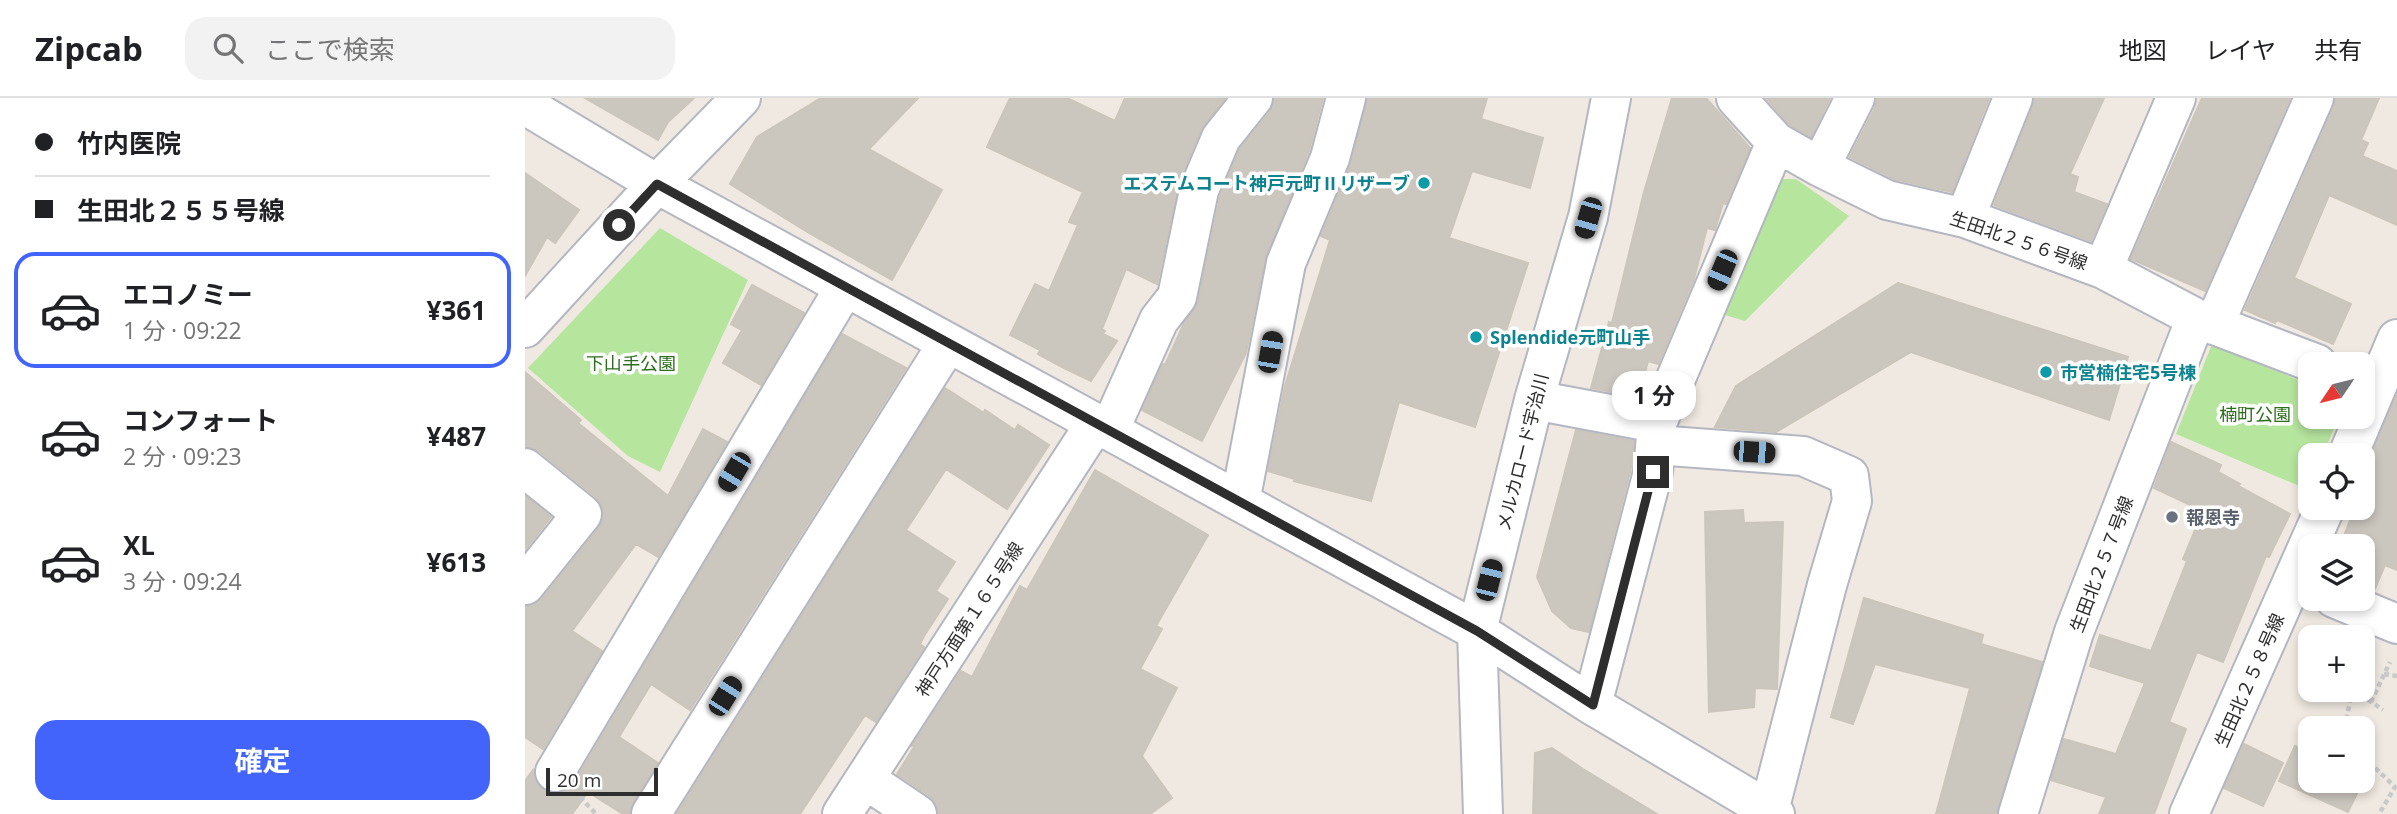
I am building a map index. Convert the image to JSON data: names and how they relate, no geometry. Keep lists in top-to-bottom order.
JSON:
{
  "streets": {
    "street": [
      "生田北２５６号線",
      "メルカロード宇治川",
      "生田北２５７号線",
      "神戸方面第１６５号線",
      "生田北２５８号線"
    ]
  },
  "crossings": [
    ["生田北２５６号線", "生田北２５７号線"]
  ],
  "parks": ["下山手公園", "楠町公園"],
  "places": [
    "エステムコート神戸元町Ⅱリザーブ",
    "Splendide元町山手",
    "市営楠住宅5号棟",
    "報恩寺"
  ],
  "scale_bar": "20 m",
  "north": "bottom left",
  "page": {
    "header": "Zipcab",
    "search": "ここで検索",
    "nav": ["地図", "レイヤ", "共有"],
    "banner": ["竹内医院", "生田北２５５号線"],
    "list": [
      {
        "name": "エコノミー",
        "note": "1 分 · 09:22",
        "value": "¥361"
      },
      {
        "name": "コンフォート",
        "note": "2 分 · 09:23",
        "value": "¥487"
      },
      {
        "name": "XL",
        "note": "3 分 · 09:24",
        "value": "¥613"
      }
    ],
    "map_buttons": ["+", "−"],
    "bubble": "1 分",
    "buttons": "確定",
    "scale": "20 m"
  }
}
